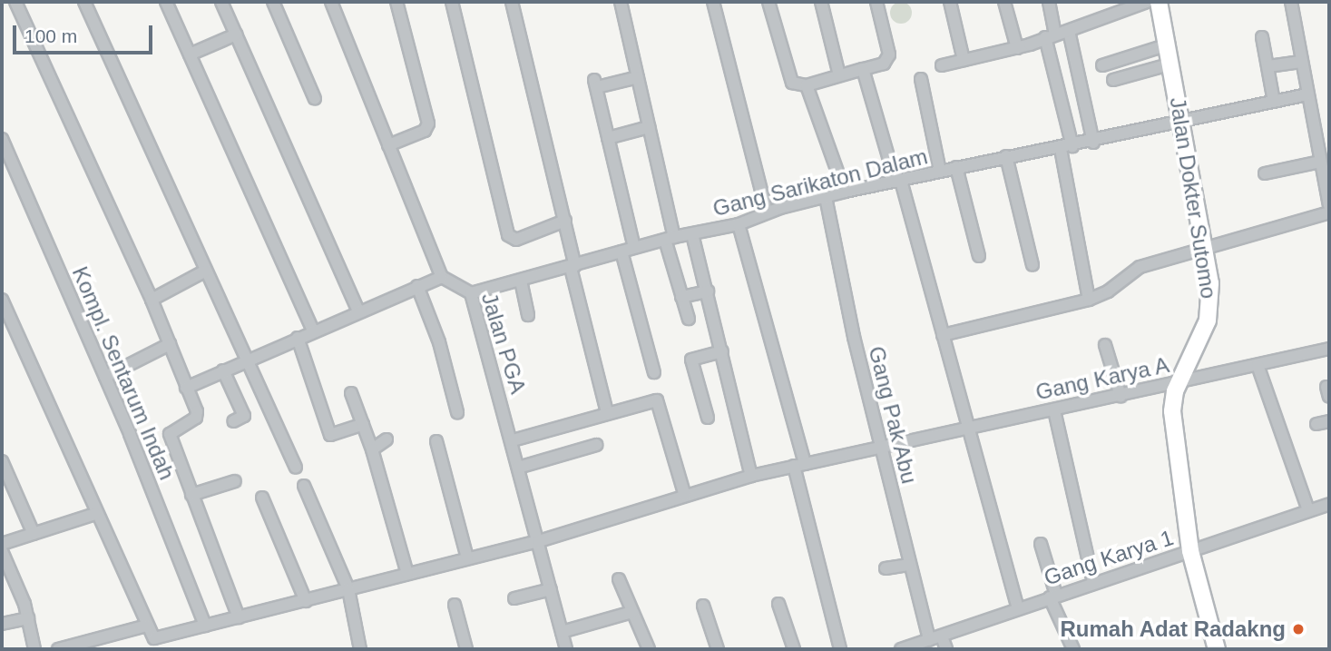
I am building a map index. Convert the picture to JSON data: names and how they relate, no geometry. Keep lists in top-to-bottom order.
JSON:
{
  "streets": {
    "street": [
      "Gang Sarikaton Dalam",
      "Jalan Dokter Sutomo",
      "Jalan PGA",
      "Kompl. Sentarum Indah",
      "Gang Karya A",
      "Gang Pak Abu",
      "Gang Karya 1"
    ]
  },
  "crossings": [
    ["Gang Sarikaton Dalam", "Jalan Dokter Sutomo"],
    ["Gang Sarikaton Dalam", "Jalan PGA"],
    ["Gang Sarikaton Dalam", "Gang Pak Abu"],
    ["Jalan Dokter Sutomo", "Gang Karya A"],
    ["Jalan Dokter Sutomo", "Gang Karya 1"],
    ["Jalan PGA", "Gang Karya A"],
    ["Kompl. Sentarum Indah", "Gang Karya A"],
    ["Gang Karya A", "Gang Pak Abu"],
    ["Gang Pak Abu", "Gang Karya 1"]
  ],
  "places": ["Rumah Adat Radakng"],
  "scale_bar": "100 m"
}
